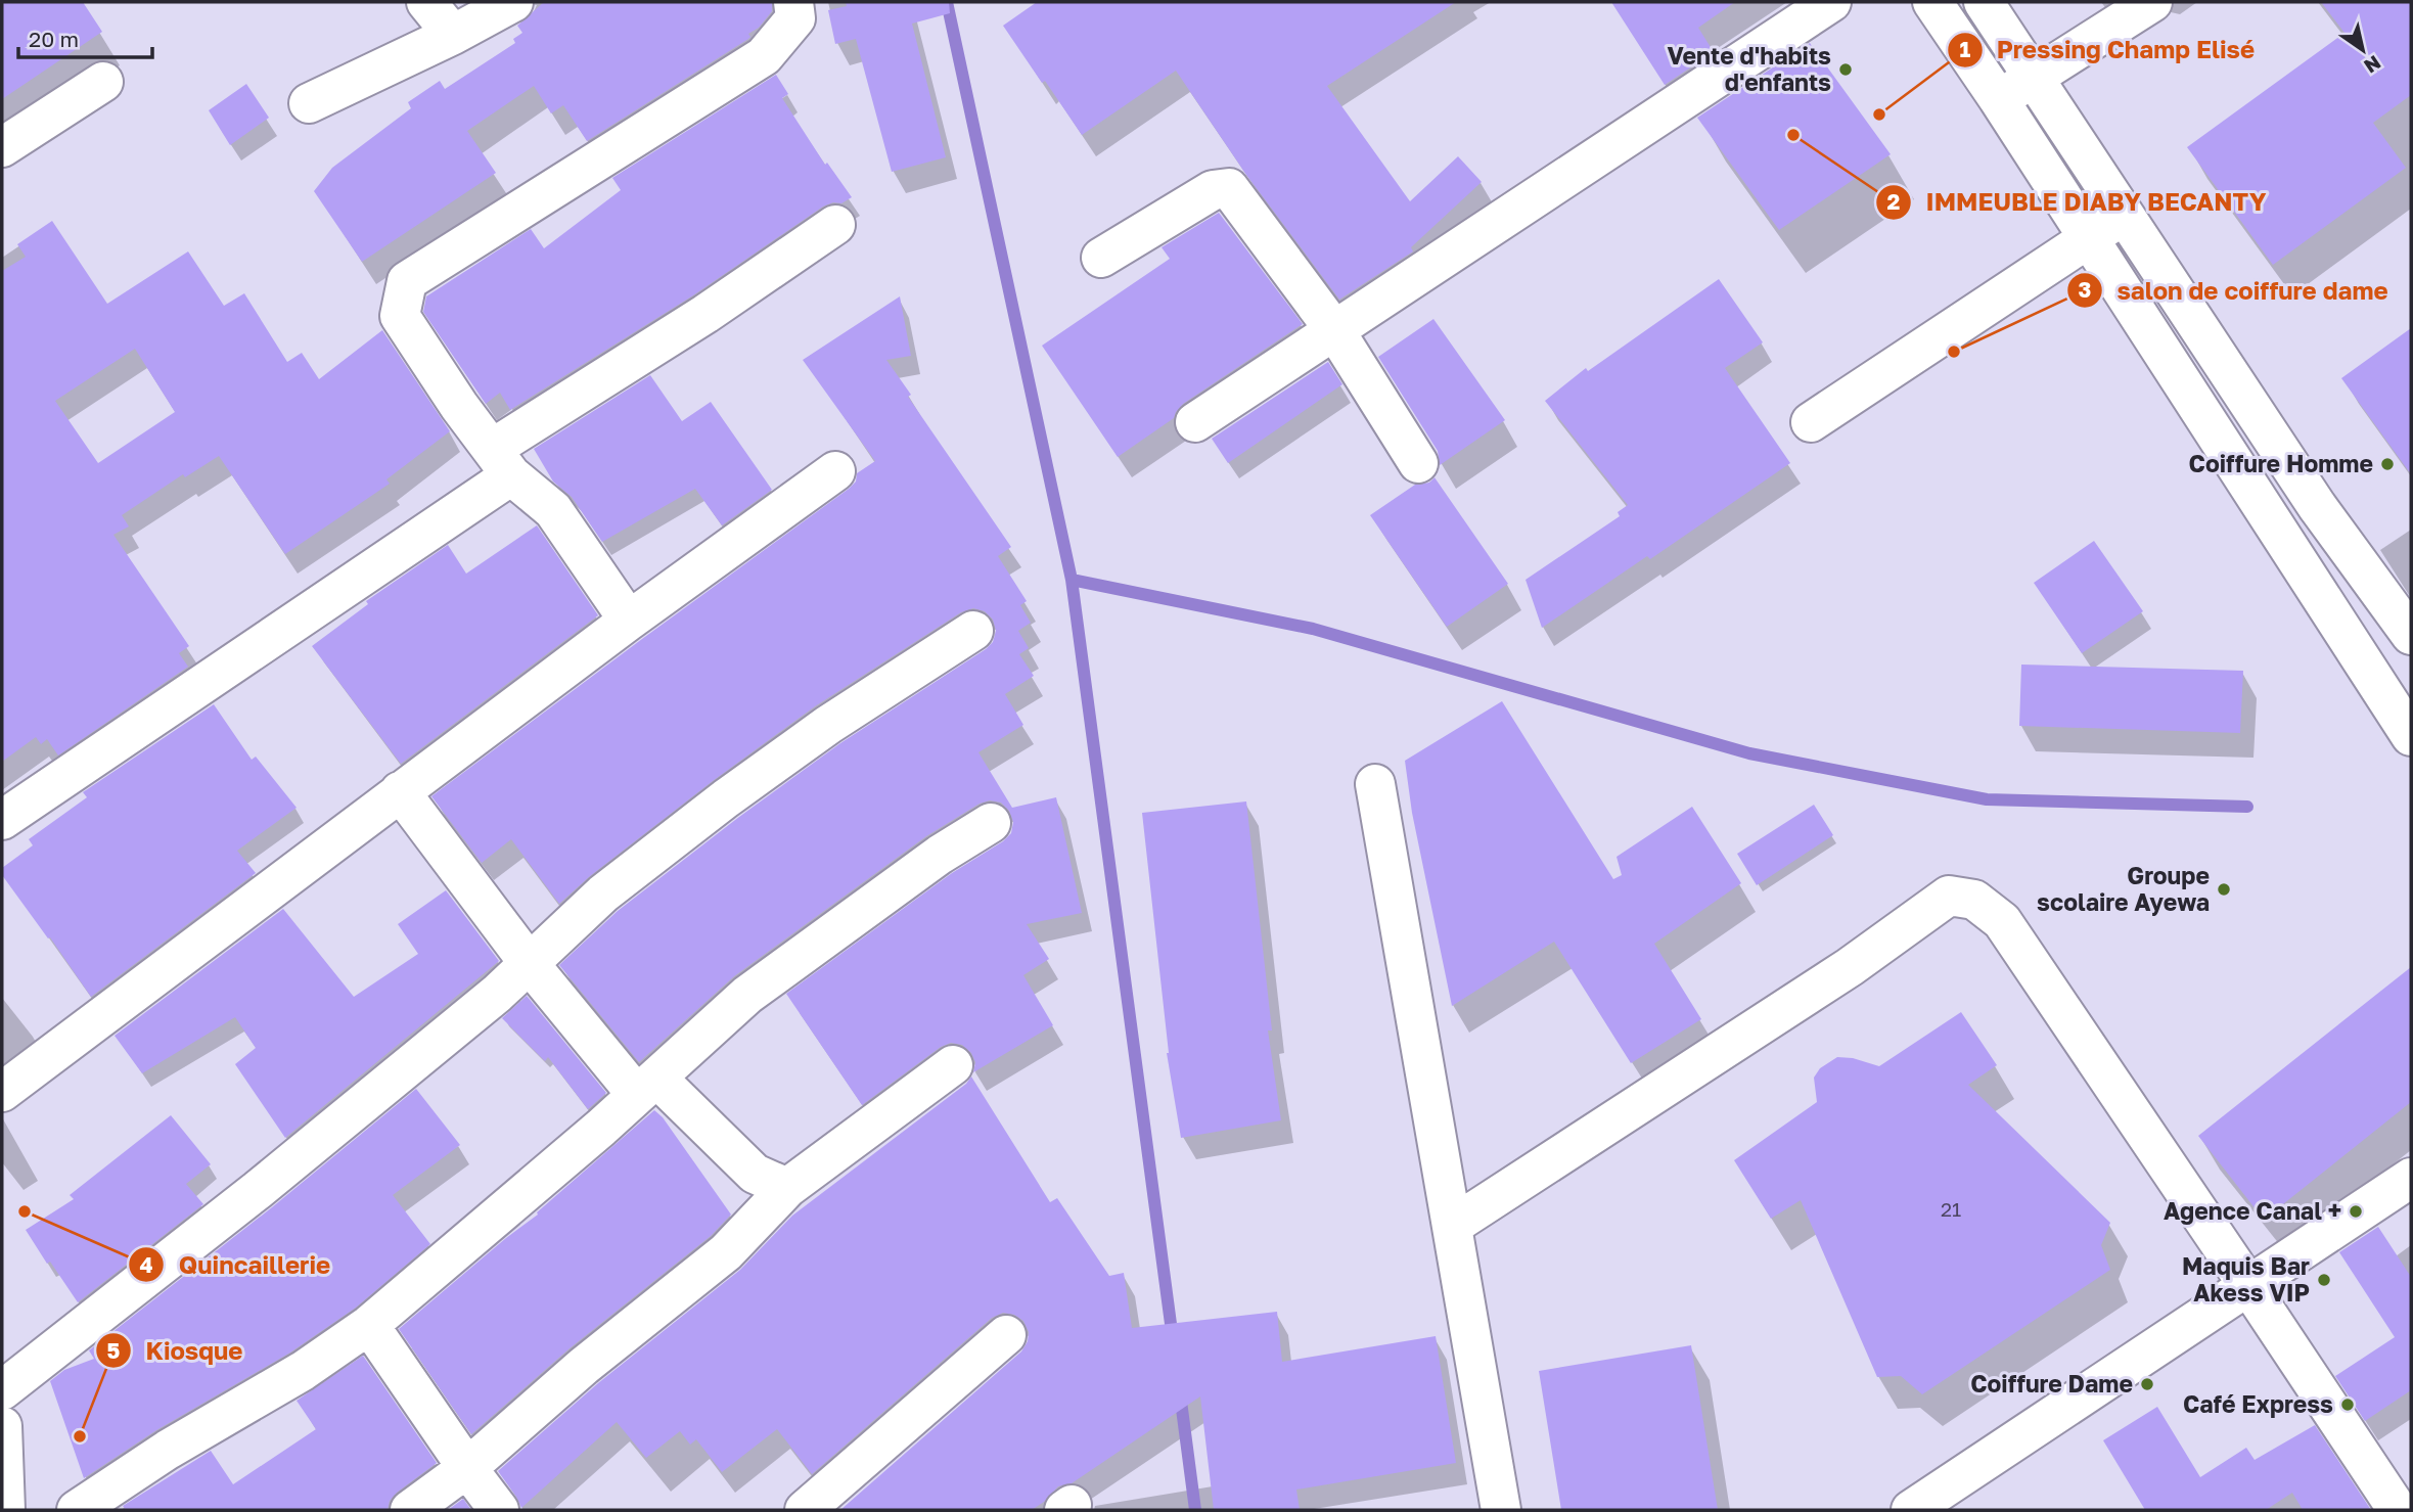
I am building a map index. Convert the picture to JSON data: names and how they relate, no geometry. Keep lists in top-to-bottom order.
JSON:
{
  "places": [
    "Vente d'habits d'enfants",
    "Pressing Champ Elisé",
    "IMMEUBLE DIABY BECANTY",
    "salon de coiffure dame",
    "Coiffure Homme",
    "Groupe scolaire Ayewa",
    "Quincaillerie",
    "Agence Canal +",
    "Maquis Bar Akess VIP",
    "Coiffure Dame",
    "Café Express",
    "Kiosque"
  ],
  "house_numbers": ["21"],
  "scale_bar": "20 m",
  "north": "bottom right"
}
